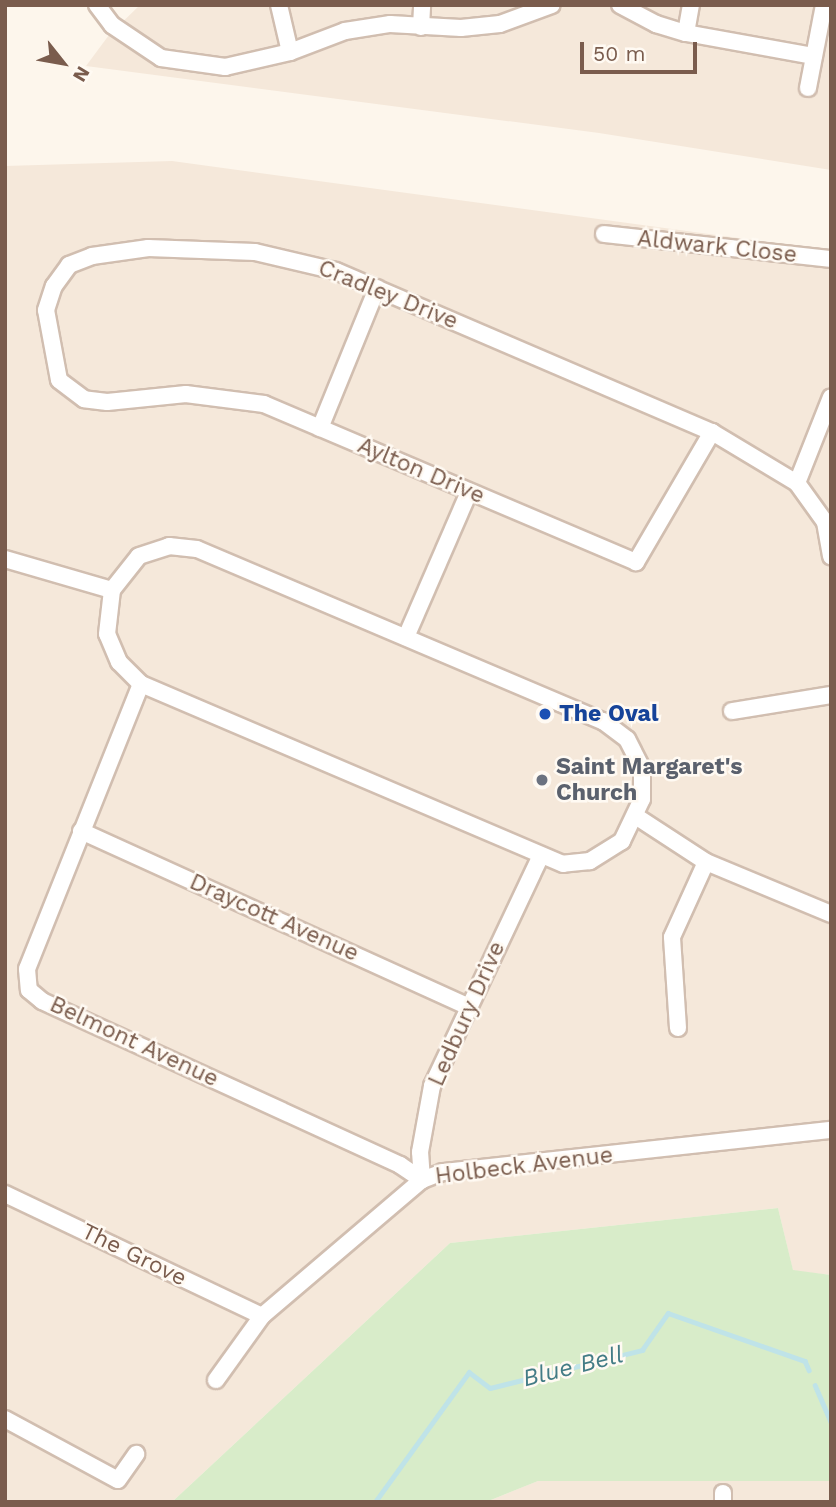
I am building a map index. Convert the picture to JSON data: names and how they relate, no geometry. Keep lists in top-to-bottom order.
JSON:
{
  "streets": {
    "street": [
      "Aldwark Close",
      "Cradley Drive",
      "Aylton Drive",
      "Draycott Avenue",
      "Ledbury Drive",
      "Belmont Avenue",
      "Holbeck Avenue",
      "The Grove"
    ]
  },
  "crossings": [
    ["Cradley Drive", "Aylton Drive"],
    ["Draycott Avenue", "Ledbury Drive"],
    ["Draycott Avenue", "Belmont Avenue"],
    ["Ledbury Drive", "Belmont Avenue"],
    ["Ledbury Drive", "Holbeck Avenue"],
    ["Belmont Avenue", "Holbeck Avenue"],
    ["Holbeck Avenue", "The Grove"]
  ],
  "water": ["Blue Bell"],
  "places": ["The Oval", "Saint Margaret's Church"],
  "scale_bar": "50 m",
  "north": "bottom right"
}
